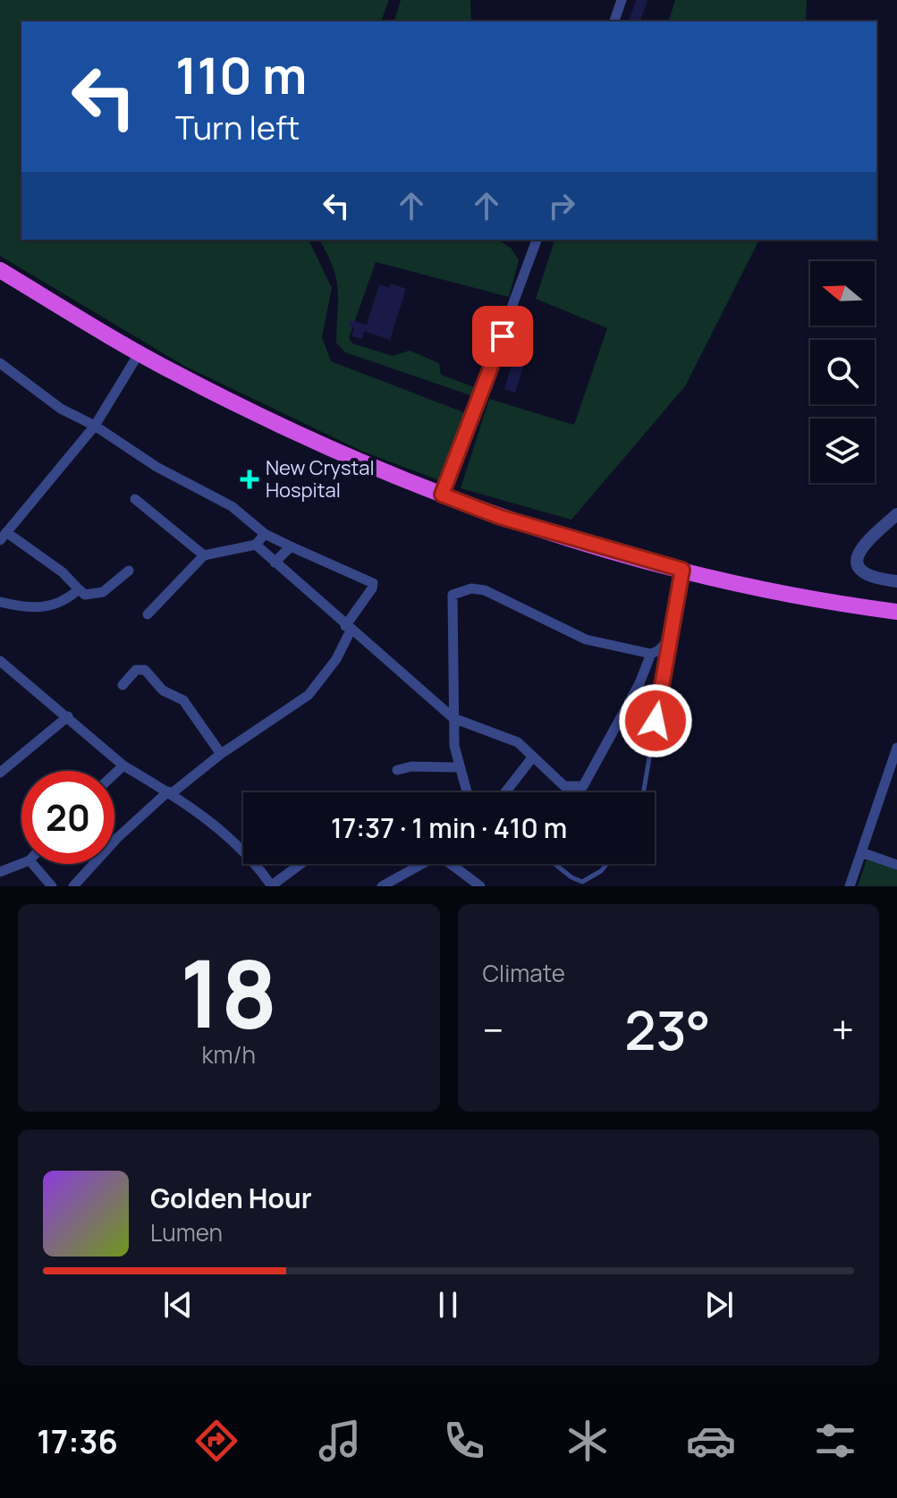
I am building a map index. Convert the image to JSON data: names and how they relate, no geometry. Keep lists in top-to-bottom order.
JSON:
{
  "places": {
    "health": ["New Crystal Hospital"]
  },
  "north": "left",
  "page": {
    "turn": ["110 m", "Turn left"],
    "limit": "20",
    "trip": "17:37 · 1 min · 410 m",
    "tile": [
      ["18", "km/h"],
      "Climate"
    ],
    "heat": ["−", "23°", "+"],
    "song": ["Golden Hour", "Lumen"],
    "tabs": "17:36"
  }
}
